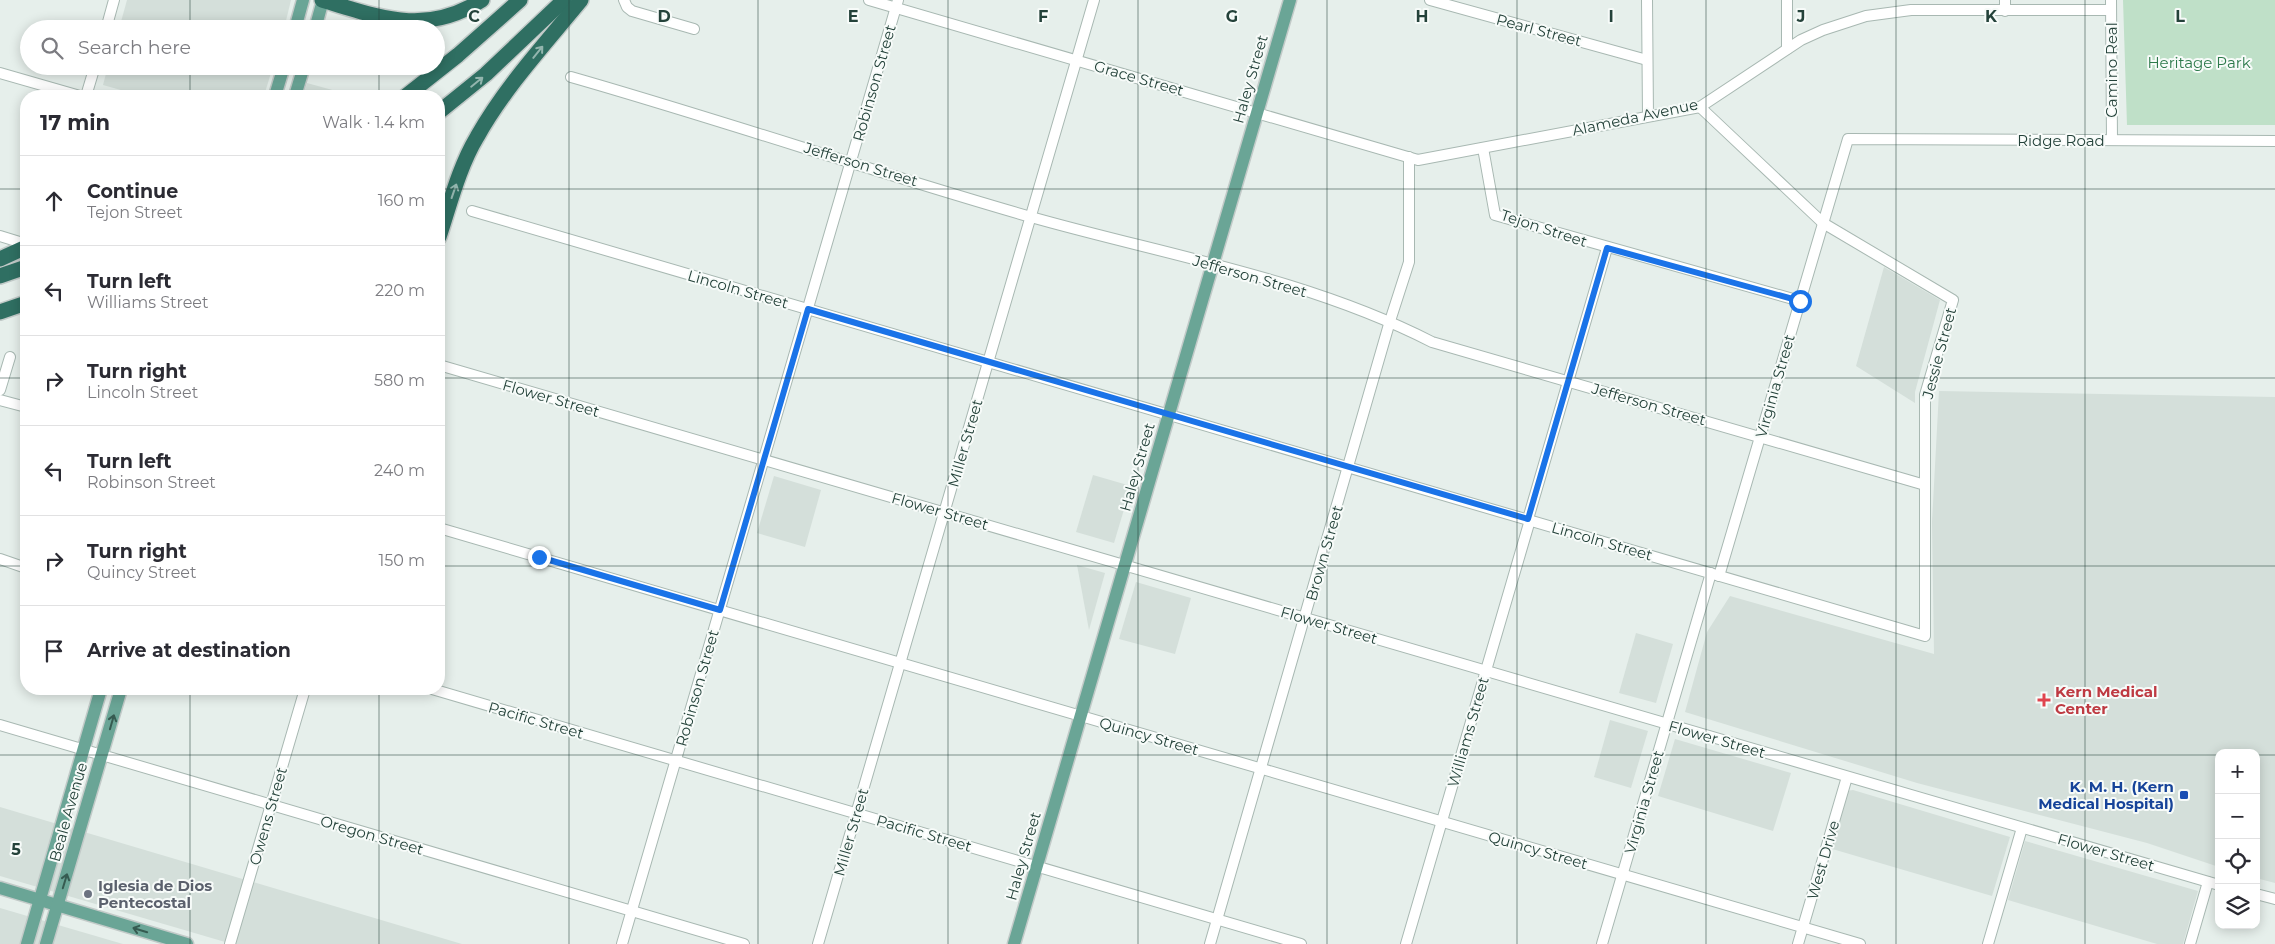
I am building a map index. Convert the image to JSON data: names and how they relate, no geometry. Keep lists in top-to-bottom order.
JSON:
{
  "streets": {
    "main road": ["Haley Street", "Beale Avenue"],
    "street": [
      "Pearl Street",
      "Camino Real",
      "Grace Street",
      "Robinson Street",
      "Alameda Avenue",
      "Ridge Road",
      "Jefferson Street",
      "Tejon Street",
      "Lincoln Street",
      "Jessie Street",
      "Virginia Street",
      "Flower Street",
      "Miller Street",
      "Brown Street",
      "Pacific Street",
      "Williams Street",
      "Quincy Street",
      "Owens Street",
      "Oregon Street",
      "West Drive"
    ]
  },
  "crossings": [
    ["Camino Real", "Alameda Avenue"],
    ["Camino Real", "Ridge Road"],
    ["Grace Street", "Haley Street"],
    ["Grace Street", "Robinson Street"],
    ["Grace Street", "Alameda Avenue"],
    ["Grace Street", "Miller Street"],
    ["Grace Street", "Brown Street"],
    ["Haley Street", "Jefferson Street"],
    ["Haley Street", "Lincoln Street"],
    ["Haley Street", "Flower Street"],
    ["Haley Street", "Pacific Street"],
    ["Haley Street", "Quincy Street"],
    ["Robinson Street", "Jefferson Street"],
    ["Robinson Street", "Lincoln Street"],
    ["Robinson Street", "Flower Street"],
    ["Robinson Street", "Pacific Street"],
    ["Robinson Street", "Quincy Street"],
    ["Robinson Street", "Oregon Street"],
    ["Alameda Avenue", "Tejon Street"],
    ["Alameda Avenue", "Jessie Street"],
    ["Alameda Avenue", "Brown Street"],
    ["Ridge Road", "Virginia Street"],
    ["Jefferson Street", "Jessie Street"],
    ["Jefferson Street", "Virginia Street"],
    ["Jefferson Street", "Miller Street"],
    ["Jefferson Street", "Brown Street"],
    ["Jefferson Street", "Williams Street"],
    ["Tejon Street", "Virginia Street"],
    ["Tejon Street", "Williams Street"],
    ["Lincoln Street", "Jessie Street"],
    ["Lincoln Street", "Virginia Street"],
    ["Lincoln Street", "Miller Street"],
    ["Lincoln Street", "Brown Street"],
    ["Lincoln Street", "Williams Street"],
    ["Jessie Street", "Virginia Street"],
    ["Virginia Street", "Flower Street"],
    ["Virginia Street", "Quincy Street"],
    ["Flower Street", "Miller Street"],
    ["Flower Street", "Brown Street"],
    ["Flower Street", "Williams Street"],
    ["Flower Street", "West Drive"],
    ["Miller Street", "Pacific Street"],
    ["Miller Street", "Quincy Street"],
    ["Brown Street", "Pacific Street"],
    ["Brown Street", "Quincy Street"],
    ["Williams Street", "Quincy Street"],
    ["Quincy Street", "West Drive"],
    ["Beale Avenue", "Oregon Street"],
    ["Owens Street", "Oregon Street"]
  ],
  "parks": ["Heritage Park"],
  "places": {
    "health": ["Kern Medical Center"],
    "transit": ["K. M. H. (Kern Medical Hospital)"],
    "other": ["Iglesia de Dios Pentecostal"]
  },
  "page": {
    "search": "Search here",
    "heading": ["17 min", "Walk · 1.4 km"],
    "list": [
      ["Continue", "Tejon Street", "160 m"],
      ["Turn left", "Williams Street", "220 m"],
      ["Turn right", "Lincoln Street", "580 m"],
      ["Turn left", "Robinson Street", "240 m"],
      ["Turn right", "Quincy Street", "150 m"],
      "Arrive at destination"
    ],
    "map_buttons": ["+", "−"]
  },
  "grid": {
    "columns": [
      "C",
      "D",
      "E",
      "F",
      "G",
      "H",
      "I",
      "J",
      "K",
      "L"
    ],
    "rows": ["5"]
  }
}
